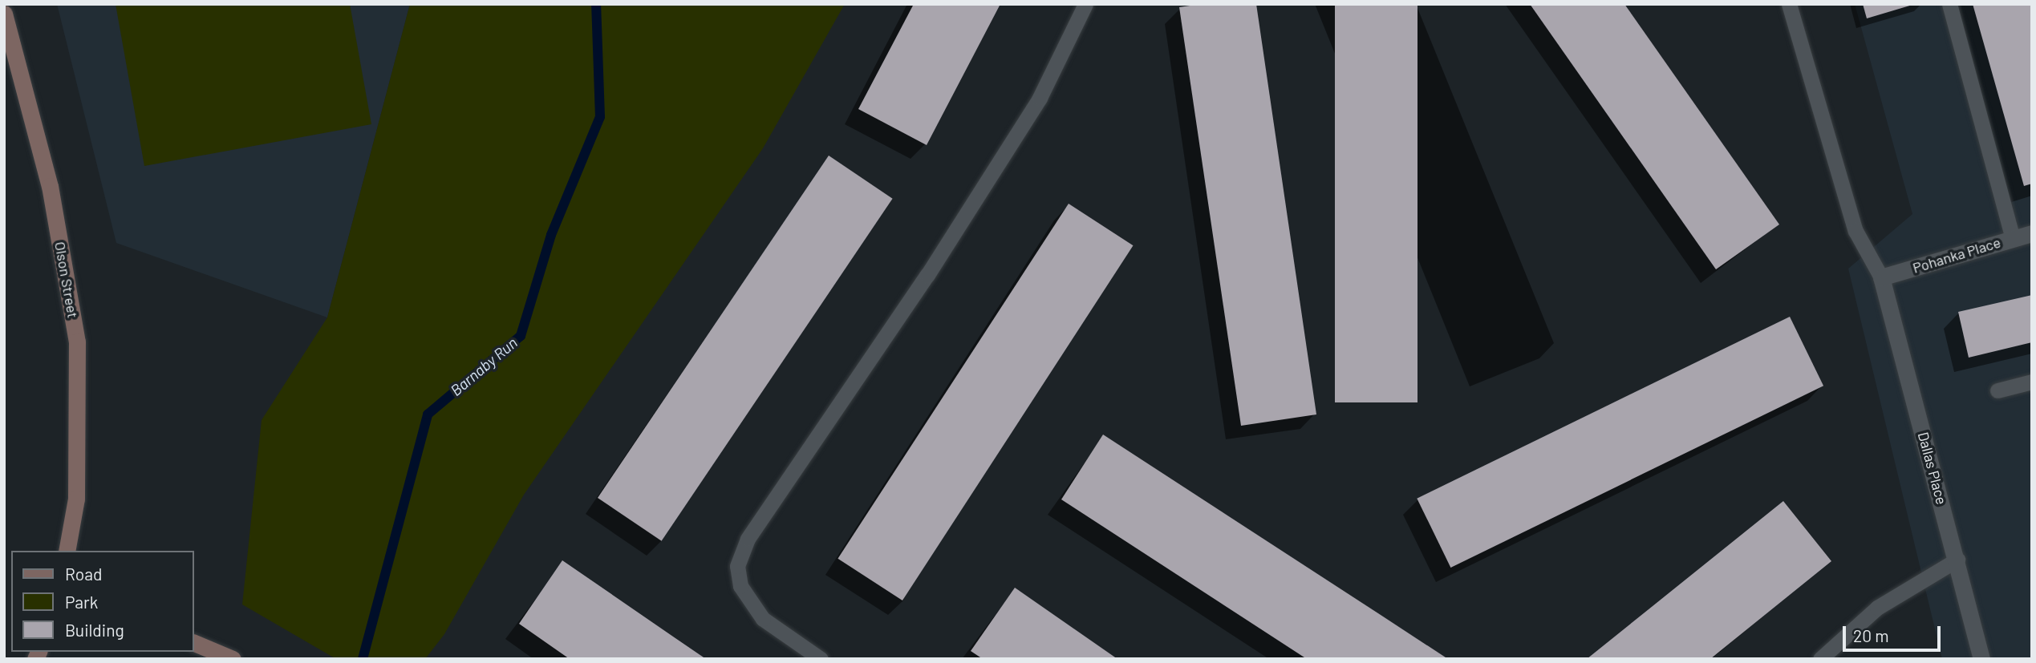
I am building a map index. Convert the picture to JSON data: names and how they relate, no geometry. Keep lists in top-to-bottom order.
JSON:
{
  "streets": {
    "street": ["Pohanka Place", "Olson Street", "Dallas Place"]
  },
  "crossings": [
    ["Pohanka Place", "Dallas Place"]
  ],
  "water": ["Barnaby Run"],
  "legend": ["Road", "Park", "Building"],
  "scale_bar": "20 m"
}
